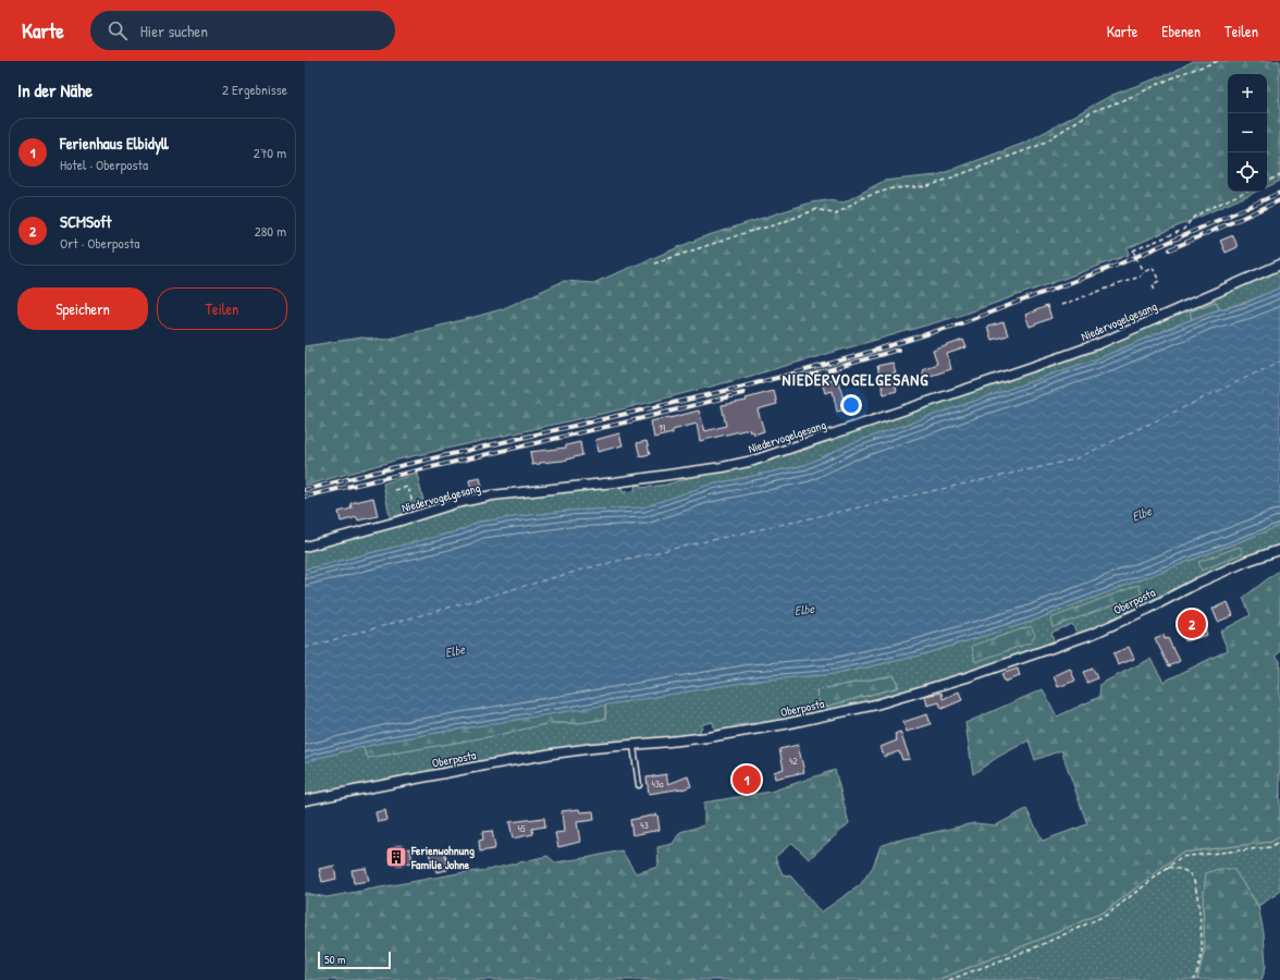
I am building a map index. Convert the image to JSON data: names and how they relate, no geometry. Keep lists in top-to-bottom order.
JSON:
{
  "streets": {
    "street": ["Niedervogelgesang", "Oberposta"]
  },
  "districts": ["NIEDERVOGELGESANG"],
  "water": ["Elbe"],
  "places": {
    "building": ["Ferienwohnung Familie Johne"]
  },
  "house_numbers": [
    "19",
    "42",
    "43a",
    "43",
    "45"
  ],
  "scale_bar": "50 m",
  "page": {
    "header": "Karte",
    "search": "Hier suchen",
    "nav": ["Karte", "Ebenen", "Teilen"],
    "heading": ["In der Nähe", "2 Ergebnisse"],
    "map_buttons": ["+", "−"],
    "list": [
      {
        "mark": "1",
        "name": "Ferienhaus Elbidyll",
        "note": "Hotel · Oberposta",
        "value": "270 m"
      },
      {
        "mark": "2",
        "name": "SCMSoft",
        "note": "Ort · Oberposta",
        "value": "280 m"
      }
    ],
    "buttons": ["Speichern", "Teilen"],
    "pins": ["2", "1"],
    "scale": "50 m"
  }
}
